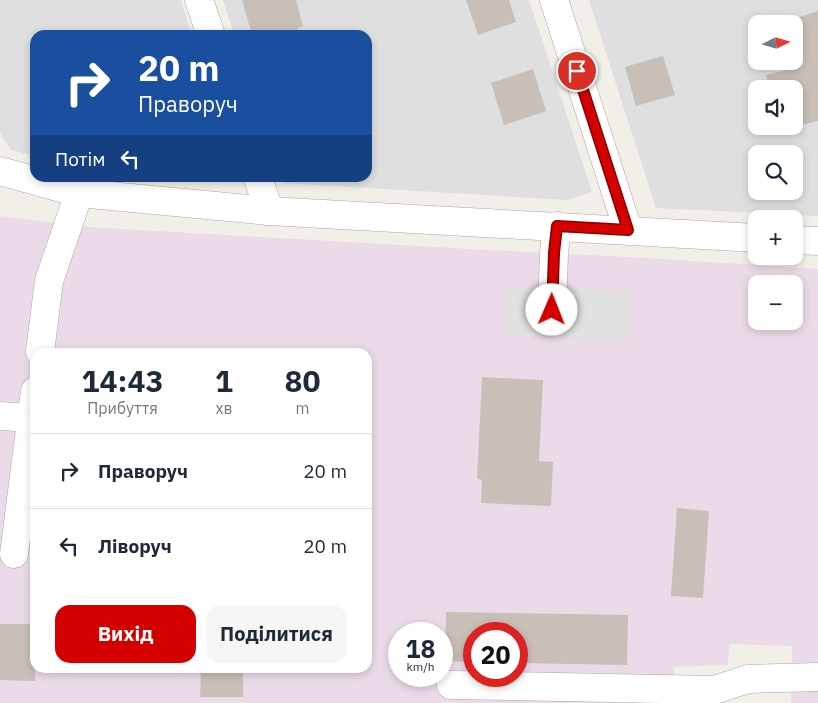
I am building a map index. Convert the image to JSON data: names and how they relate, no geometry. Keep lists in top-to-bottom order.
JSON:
{
  "north": "right",
  "page": {
    "map_buttons": ["+", "−"],
    "turn": ["20 m", "Праворуч"],
    "then": "Потім",
    "eta": [
      "14:43",
      "Прибуття",
      "1",
      "хв",
      "80",
      "m"
    ],
    "list": [
      {
        "name": "Праворуч",
        "value": "20 m"
      },
      {
        "name": "Ліворуч",
        "value": "20 m"
      }
    ],
    "buttons": ["Вихід", "Поділитися"],
    "speed": "18 km/h",
    "limit": "20"
  }
}
